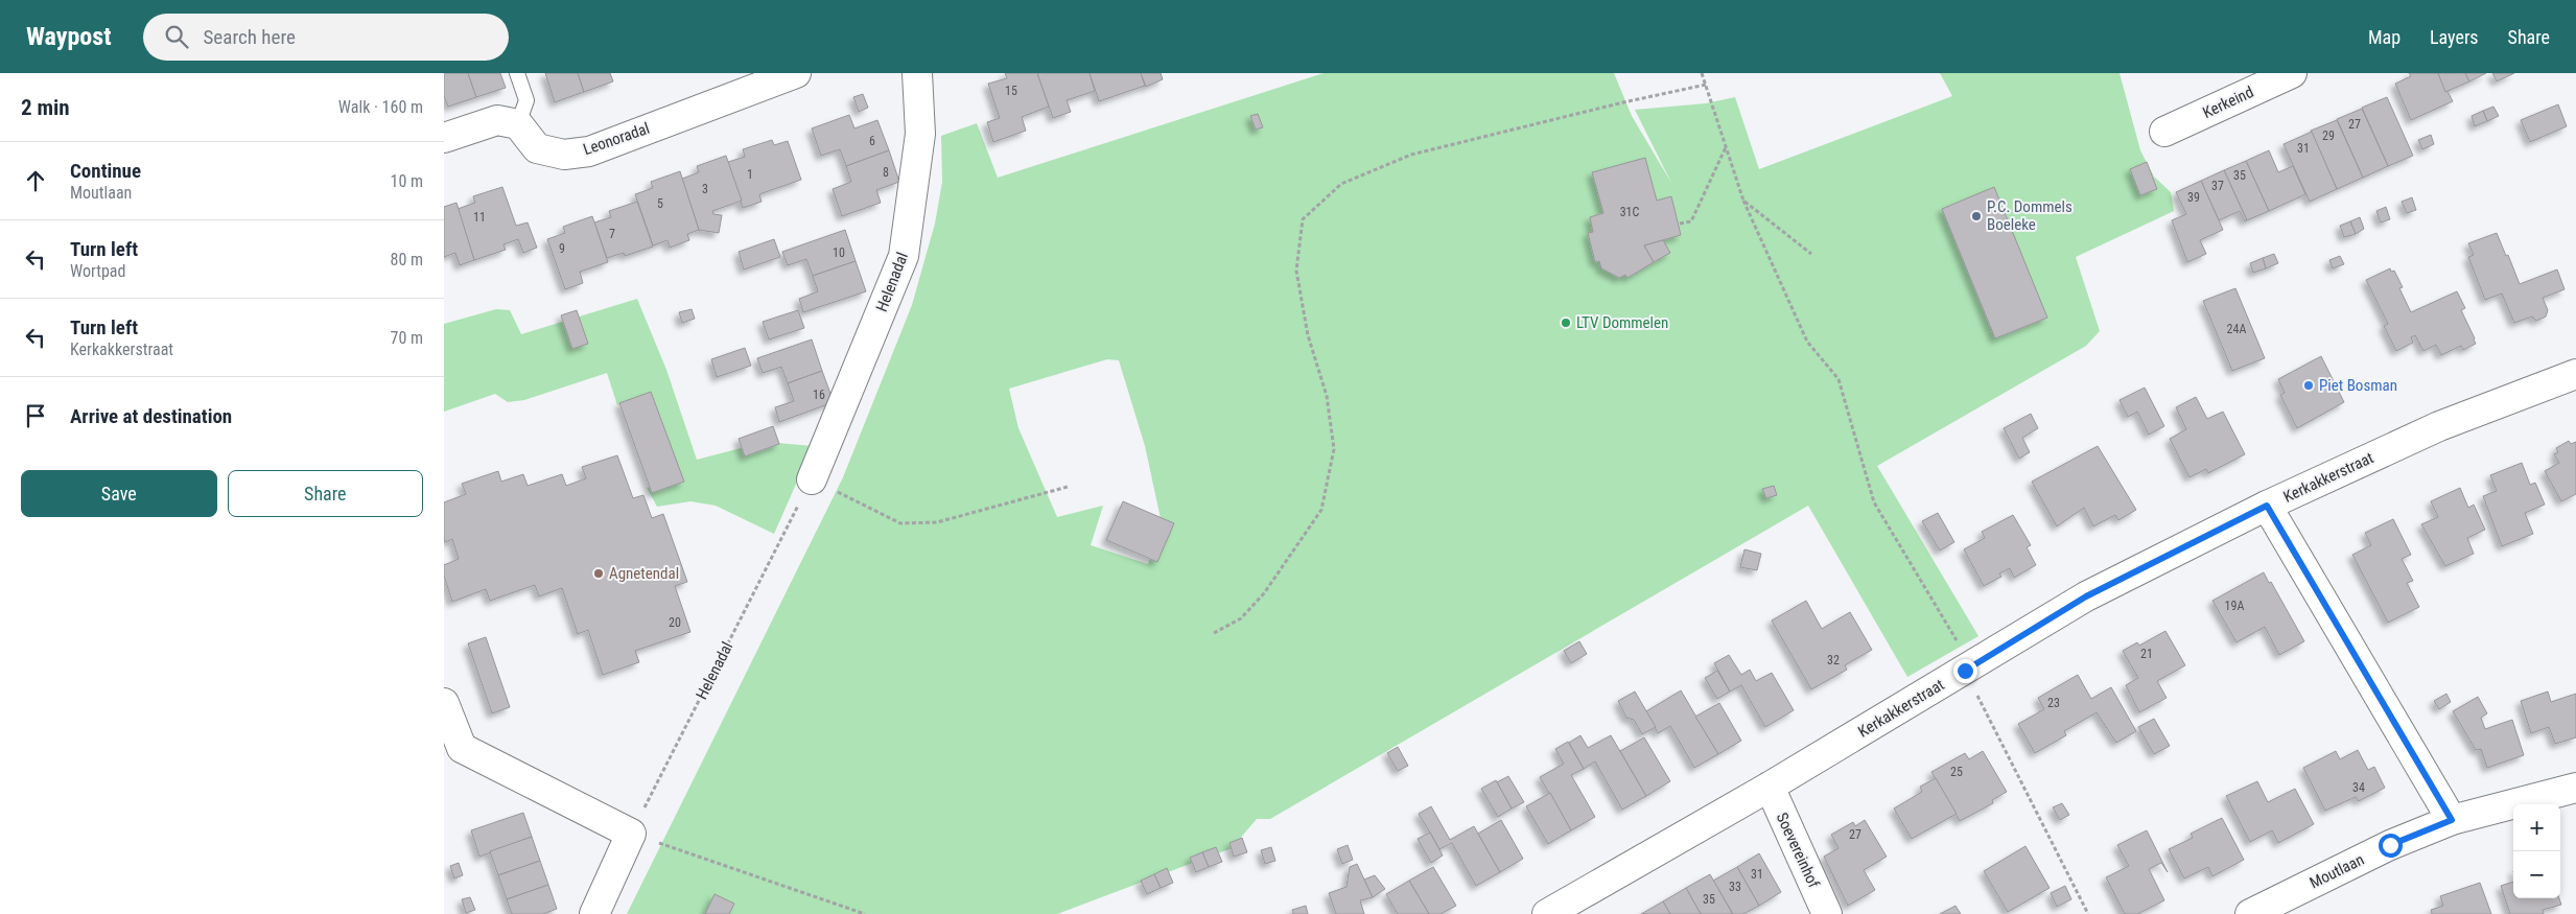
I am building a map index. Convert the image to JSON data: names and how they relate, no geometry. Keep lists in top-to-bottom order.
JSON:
{
  "streets": {
    "street": [
      "Kerkeind",
      "Leonoradal",
      "Helenadal",
      "Kerkakkerstraat",
      "Soevereinhof",
      "Moutlaan"
    ]
  },
  "crossings": [
    ["Kerkakkerstraat", "Soevereinhof"]
  ],
  "places": [
    "P.C. Dommels Boeleke",
    "LTV Dommelen",
    "Piet Bosman",
    "Agnetendal"
  ],
  "house_numbers": [
    "15",
    "27",
    "29",
    "6",
    "31",
    "8",
    "1",
    "35",
    "37",
    "3",
    "39",
    "5",
    "31C",
    "11",
    "7",
    "9",
    "10",
    "24A",
    "16",
    "19A",
    "20",
    "21",
    "32",
    "23",
    "25",
    "34",
    "27",
    "31",
    "33",
    "35"
  ],
  "page": {
    "header": "Waypost",
    "search": "Search here",
    "nav": ["Map", "Layers", "Share"],
    "heading": ["2 min", "Walk · 160 m"],
    "list": [
      ["Continue", "Moutlaan", "10 m"],
      ["Turn left", "Wortpad", "80 m"],
      ["Turn left", "Kerkakkerstraat", "70 m"],
      "Arrive at destination"
    ],
    "buttons": ["Save", "Share"],
    "map_buttons": ["+", "−"]
  }
}
